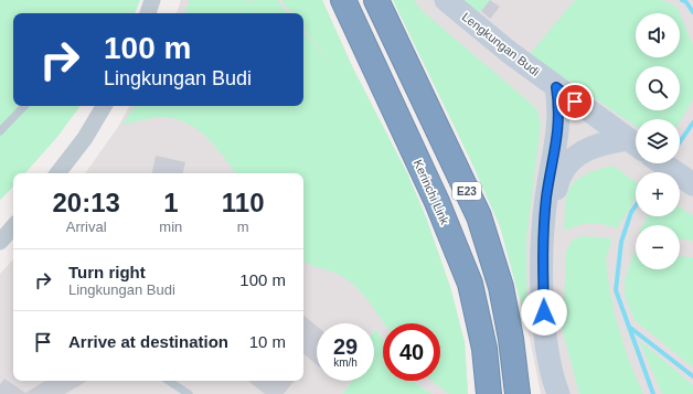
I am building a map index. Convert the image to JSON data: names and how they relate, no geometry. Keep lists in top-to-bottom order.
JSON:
{
  "streets": {
    "highway": ["E23", "Kerinchi Link"],
    "street": ["Lengkungan Budi"]
  },
  "page": {
    "map_buttons": ["+", "−"],
    "turn": ["100 m", "Lingkungan Budi"],
    "eta": [
      "20:13",
      "Arrival",
      "1",
      "min",
      "110",
      "m"
    ],
    "list": [
      {
        "name": "Turn right",
        "note": "Lingkungan Budi",
        "value": "100 m"
      },
      {
        "name": "Arrive at destination",
        "value": "10 m"
      }
    ],
    "speed": "29 km/h",
    "limit": "40"
  }
}
